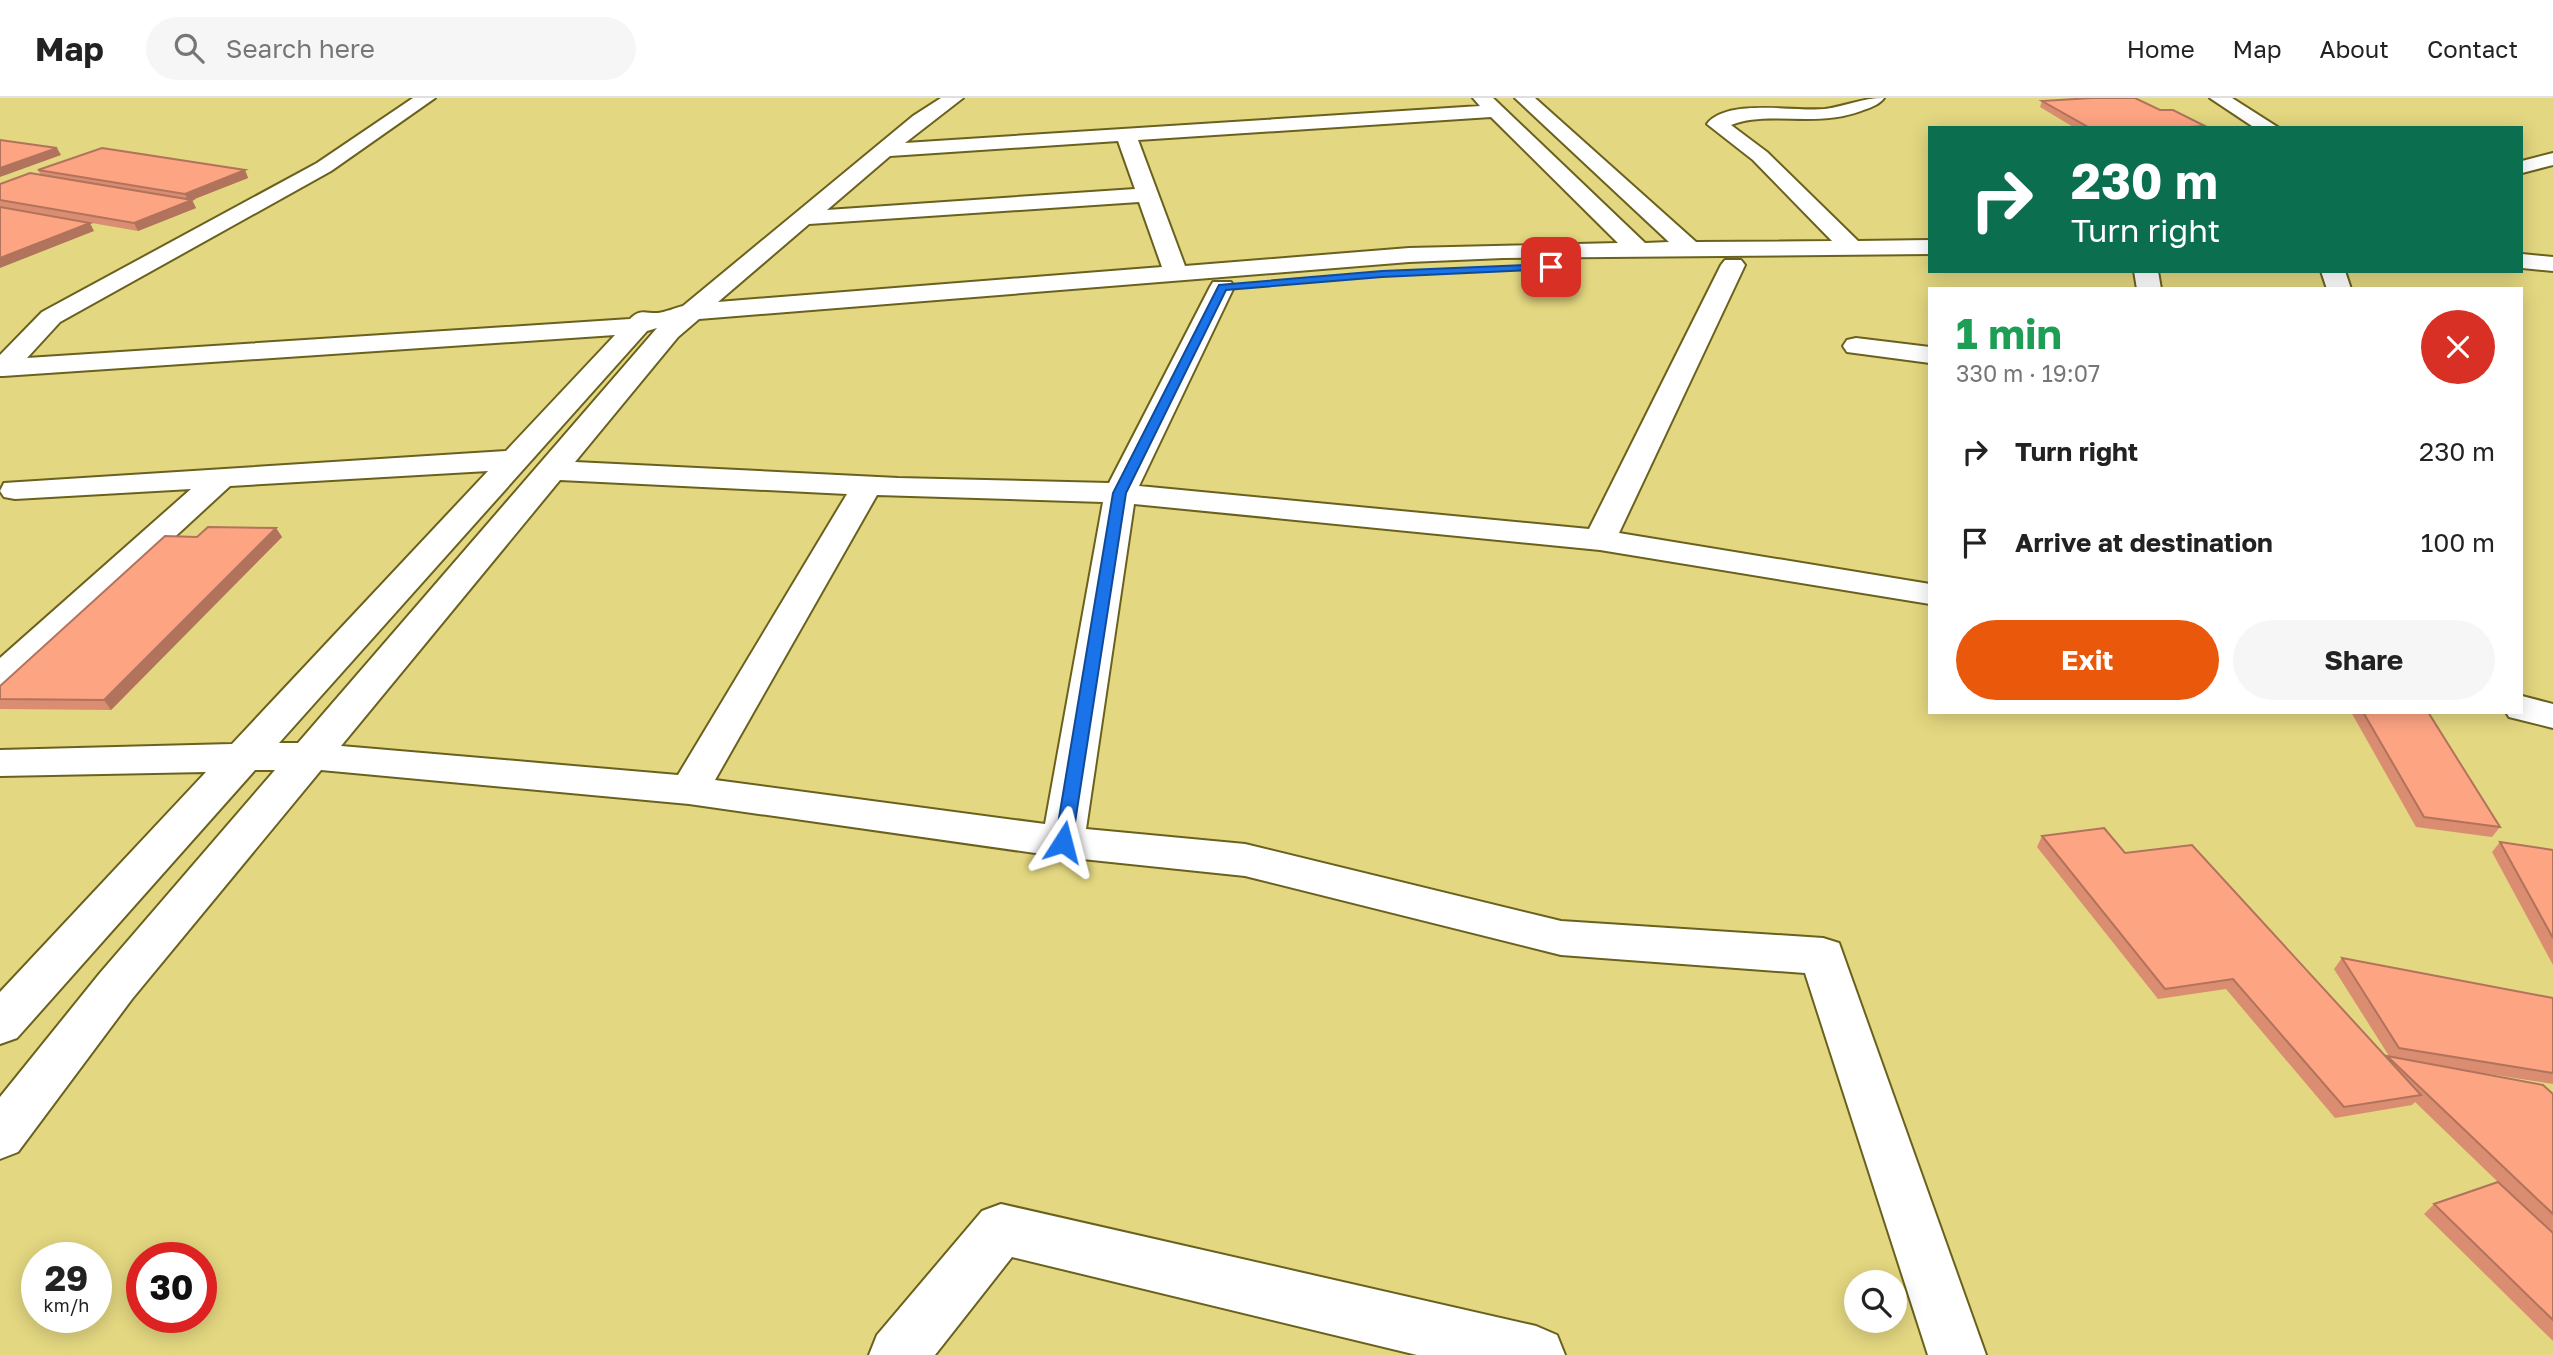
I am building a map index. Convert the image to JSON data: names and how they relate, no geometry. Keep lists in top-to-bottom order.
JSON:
{
  "page": {
    "header": "Map",
    "search": "Search here",
    "nav": [
      "Home",
      "Map",
      "About",
      "Contact"
    ],
    "turn": ["230 m", "Turn right"],
    "heading": ["1 min", "330 m · 19:07"],
    "list": [
      {
        "name": "Turn right",
        "value": "230 m"
      },
      {
        "name": "Arrive at destination",
        "value": "100 m"
      }
    ],
    "buttons": ["Exit", "Share"],
    "speed": "29 km/h",
    "limit": "30"
  }
}
